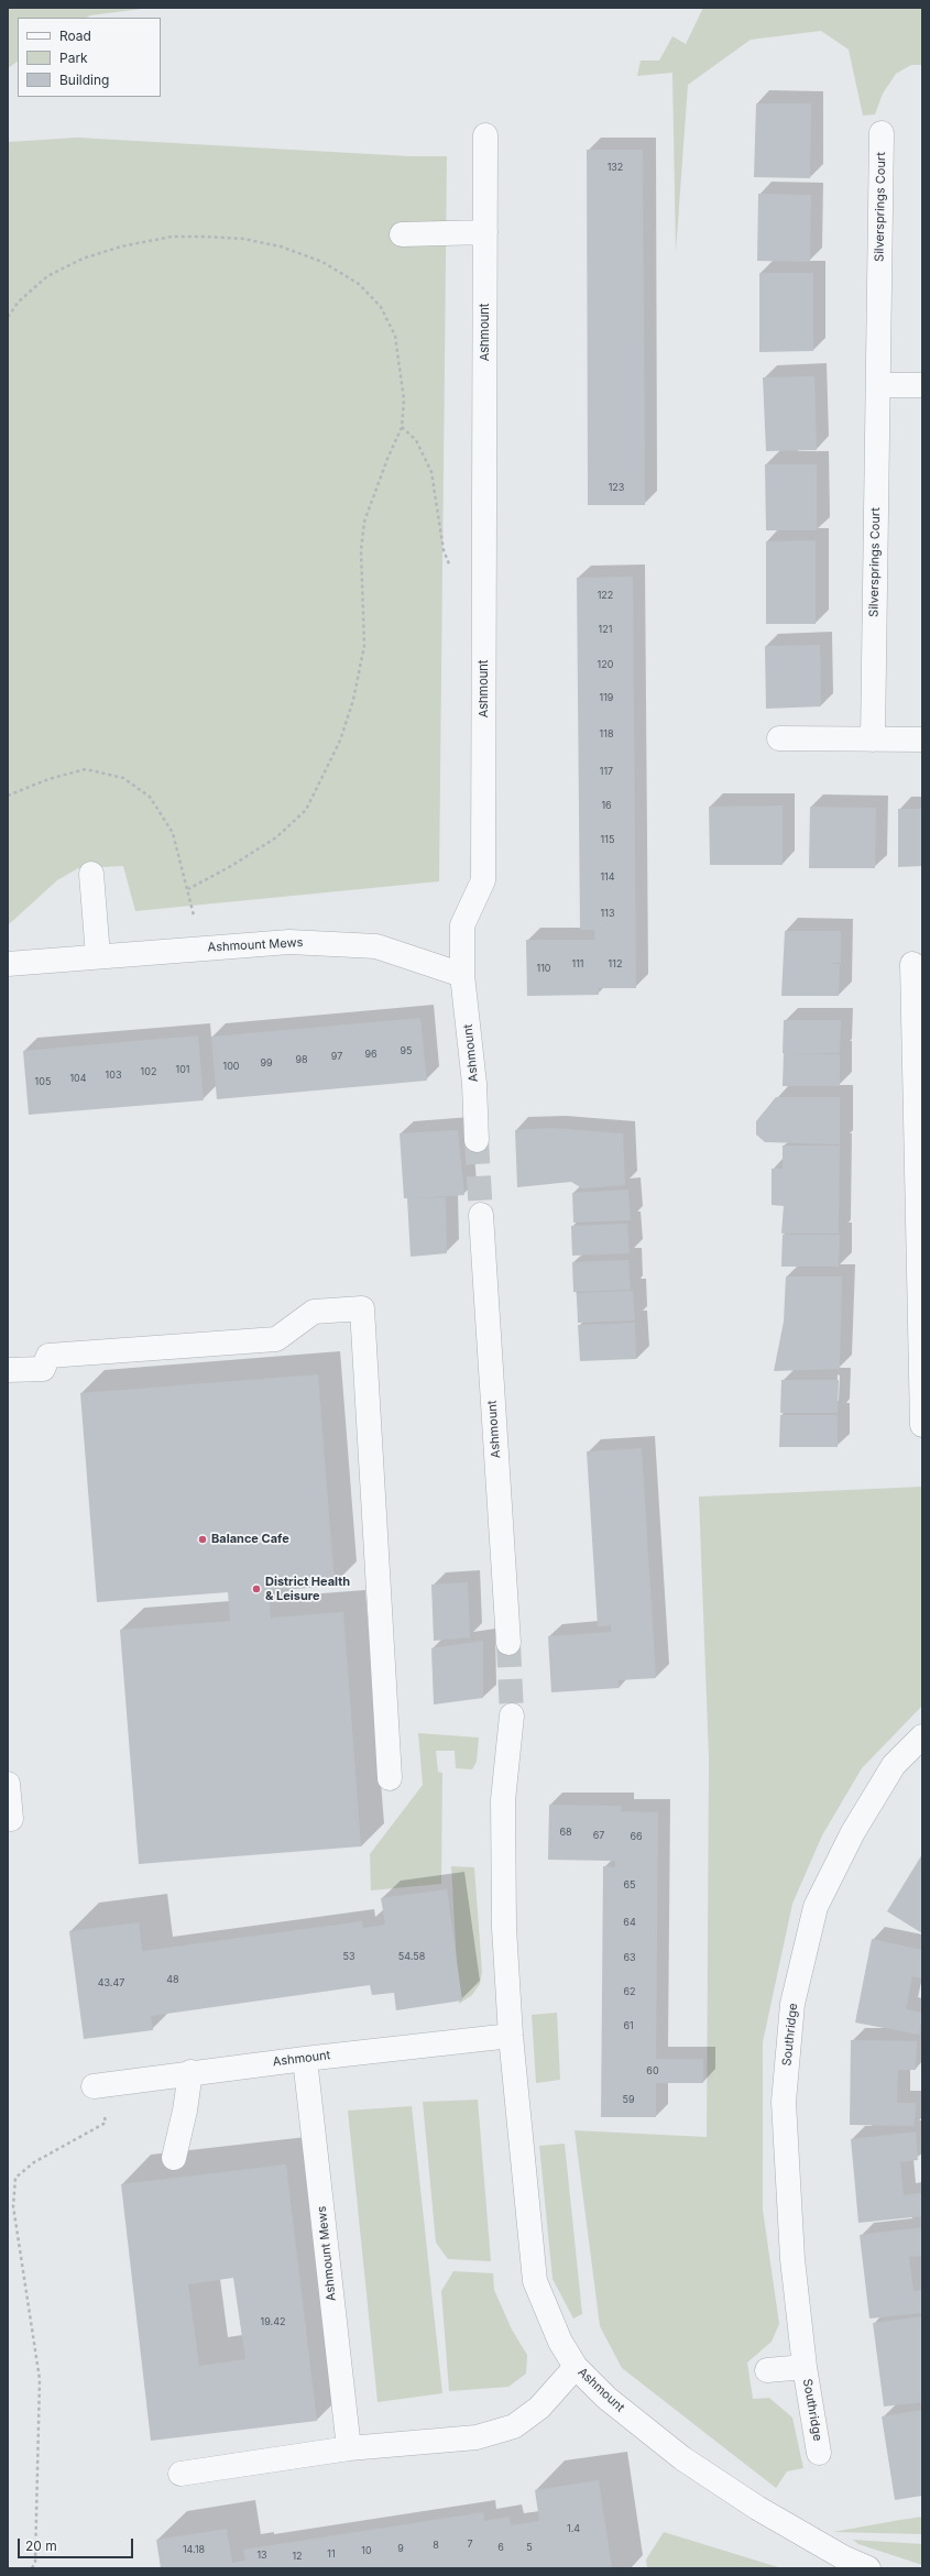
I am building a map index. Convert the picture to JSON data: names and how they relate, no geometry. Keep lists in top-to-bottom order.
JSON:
{
  "streets": {
    "street": [
      "Silversprings Court",
      "Ashmount",
      "Ashmount Mews",
      "Southridge"
    ]
  },
  "crossings": [
    ["Ashmount", "Ashmount Mews"]
  ],
  "places": ["Balance Cafe", "District Health & Leisure"],
  "house_numbers": [
    "132",
    "123",
    "122",
    "121",
    "120",
    "119",
    "118",
    "117",
    "16",
    "115",
    "114",
    "113",
    "111",
    "112",
    "110",
    "95",
    "96",
    "97",
    "98",
    "99",
    "100",
    "101",
    "102",
    "103",
    "104",
    "105",
    "68",
    "67",
    "66",
    "65",
    "64",
    "53",
    "54.58",
    "63",
    "48",
    "43.47",
    "62",
    "61",
    "60",
    "59",
    "19.42",
    "1.4",
    "7",
    "8",
    "6",
    "5",
    "9",
    "14.18",
    "10",
    "11",
    "13",
    "12"
  ],
  "legend": ["Road", "Park", "Building"],
  "scale_bar": "20 m"
}
